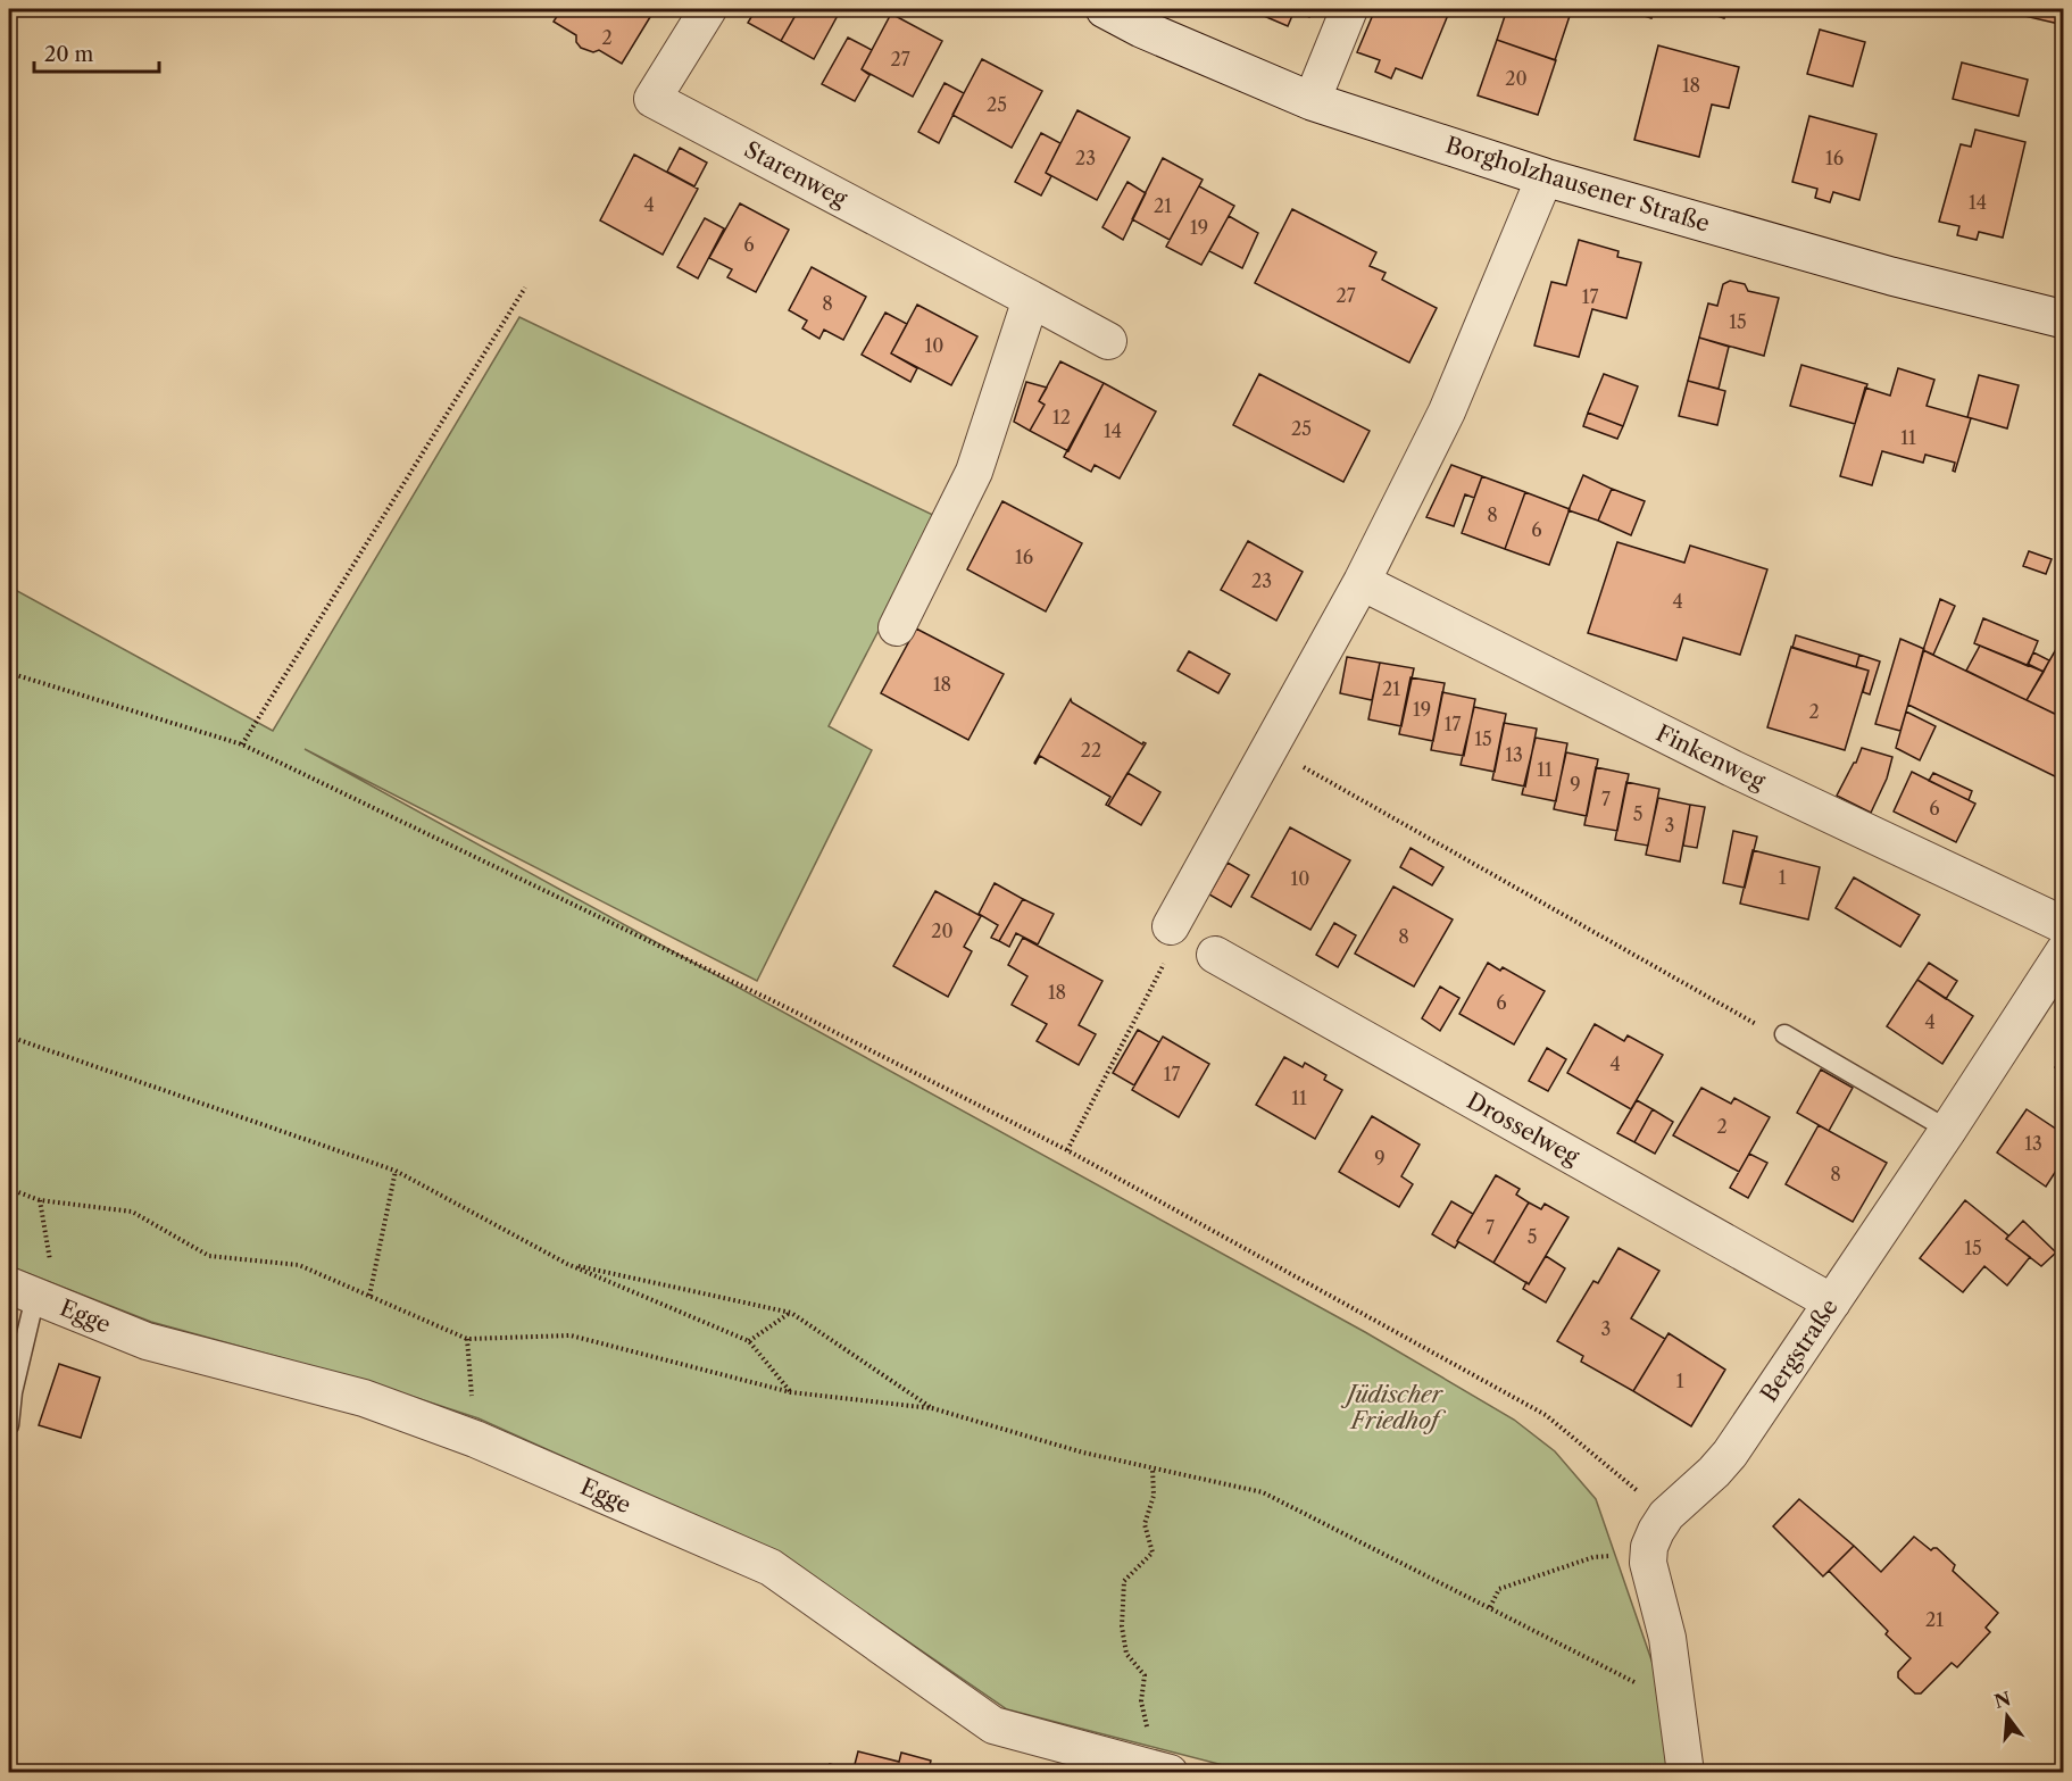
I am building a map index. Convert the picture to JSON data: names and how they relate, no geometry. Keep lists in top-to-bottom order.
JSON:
{
  "streets": {
    "main road": ["Borgholzhausener Straße"],
    "street": [
      "Starenweg",
      "Finkenweg",
      "Drosselweg",
      "Egge",
      "Bergstraße"
    ]
  },
  "crossings": [
    ["Drosselweg", "Bergstraße"]
  ],
  "parks": ["Jüdischer Friedhof"],
  "house_numbers": [
    "2",
    "27",
    "20",
    "18",
    "25",
    "23",
    "16",
    "14",
    "4",
    "21",
    "19",
    "6",
    "27",
    "17",
    "8",
    "15",
    "10",
    "12",
    "25",
    "14",
    "11",
    "8",
    "6",
    "16",
    "23",
    "4",
    "18",
    "21",
    "19",
    "2",
    "17",
    "15",
    "22",
    "13",
    "11",
    "9",
    "7",
    "6",
    "5",
    "3",
    "1",
    "10",
    "20",
    "8",
    "18",
    "6",
    "4",
    "4",
    "17",
    "11",
    "2",
    "13",
    "9",
    "8",
    "7",
    "5",
    "15",
    "3",
    "1",
    "21"
  ],
  "scale_bar": "20 m",
  "north": "top"
}
